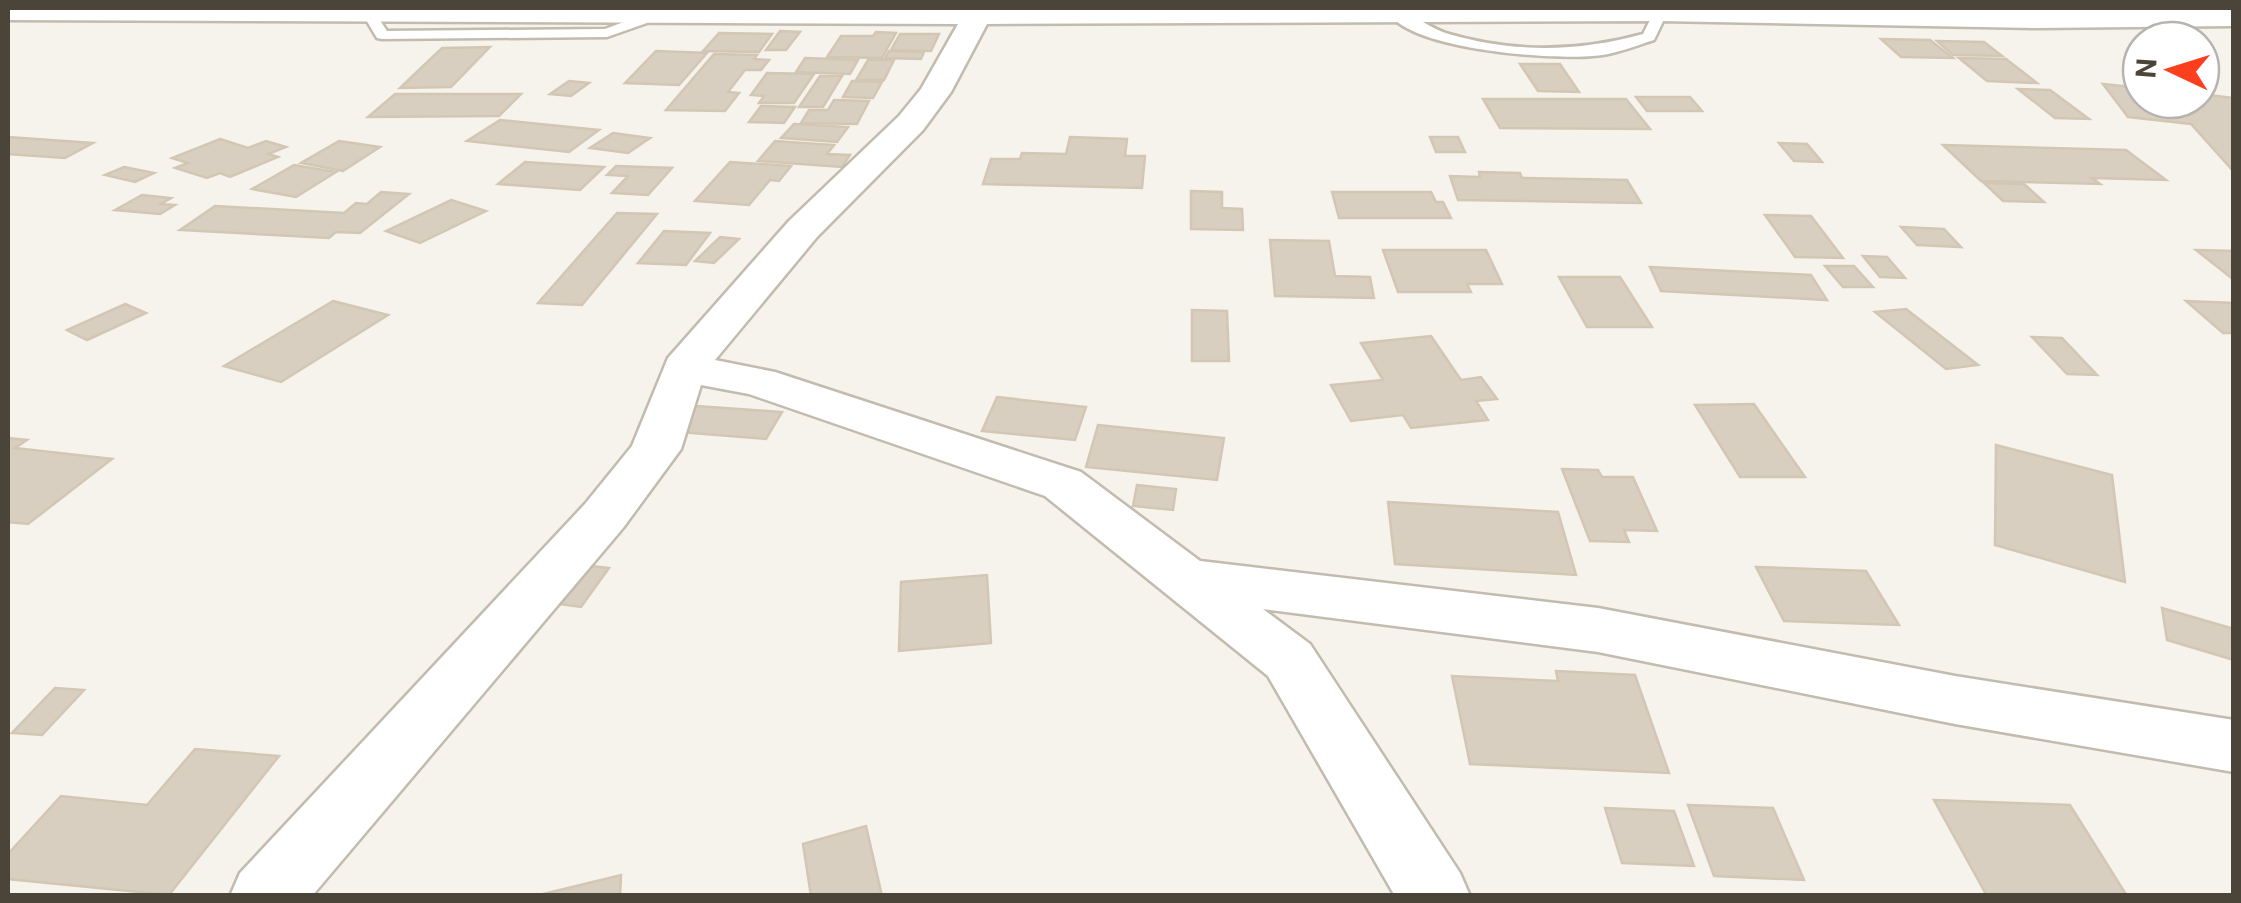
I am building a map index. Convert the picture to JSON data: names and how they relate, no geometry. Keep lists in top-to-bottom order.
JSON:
{
  "north": "left"
}
